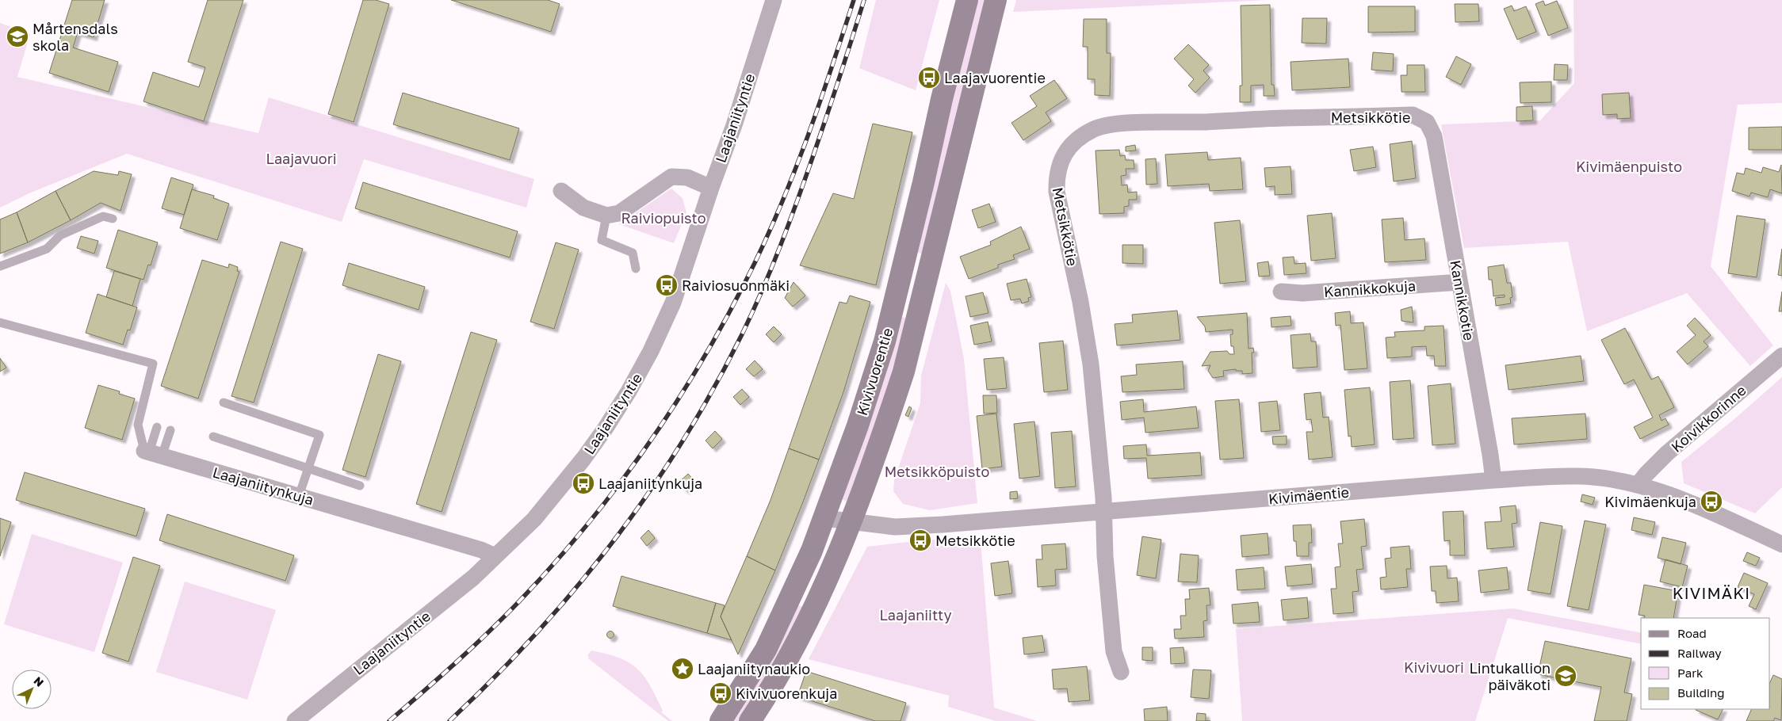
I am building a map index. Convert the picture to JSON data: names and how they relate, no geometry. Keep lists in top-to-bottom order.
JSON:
{
  "streets": {
    "street": [
      "Metsikkötie",
      "Laajaniityntie",
      "Kannikkokuja",
      "Kannikkotie",
      "Kivivuorentie",
      "Koivikkorinne",
      "Laajaniitynkuja",
      "Kivimäentie"
    ]
  },
  "crossings": [
    ["Metsikkötie", "Kannikkotie"],
    ["Metsikkötie", "Kivimäentie"],
    ["Laajaniityntie", "Laajaniitynkuja"],
    ["Kannikkokuja", "Kannikkotie"],
    ["Kannikkotie", "Kivimäentie"],
    ["Kivivuorentie", "Kivimäentie"],
    ["Koivikkorinne", "Kivimäentie"]
  ],
  "districts": ["KIVIMÄKI"],
  "parks": [
    "Laajavuori",
    "Kivimäenpuisto",
    "Raiviopuisto",
    "Metsikköpuisto",
    "Laajaniitty",
    "Kivivuori"
  ],
  "places": {
    "school or university": ["Mårtensdals skola", "Lintukallion päiväkoti"],
    "bus stop": [
      "Laajavuorentie",
      "Raiviosuonmäki",
      "Laajaniitynkuja",
      "Kivimäenkuja",
      "Metsikkötie",
      "Kivivuorenkuja"
    ],
    "place": ["Laajaniitynaukio"]
  },
  "legend": [
    "Road",
    "Railway",
    "Park",
    "Building"
  ],
  "north": "top right"
}
